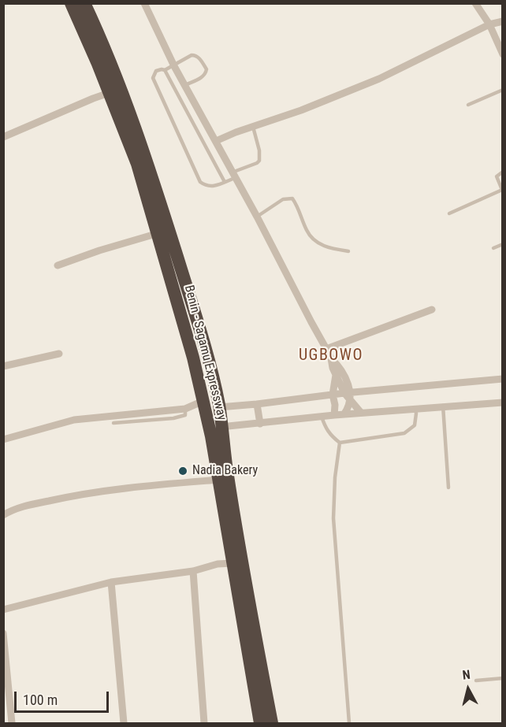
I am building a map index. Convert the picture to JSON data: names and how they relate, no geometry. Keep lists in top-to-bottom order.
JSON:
{
  "streets": {
    "highway": ["Benin - Sagamu Expressway"]
  },
  "districts": ["UGBOWO"],
  "places": ["Nadia Bakery"],
  "scale_bar": "100 m",
  "north": "top"
}
